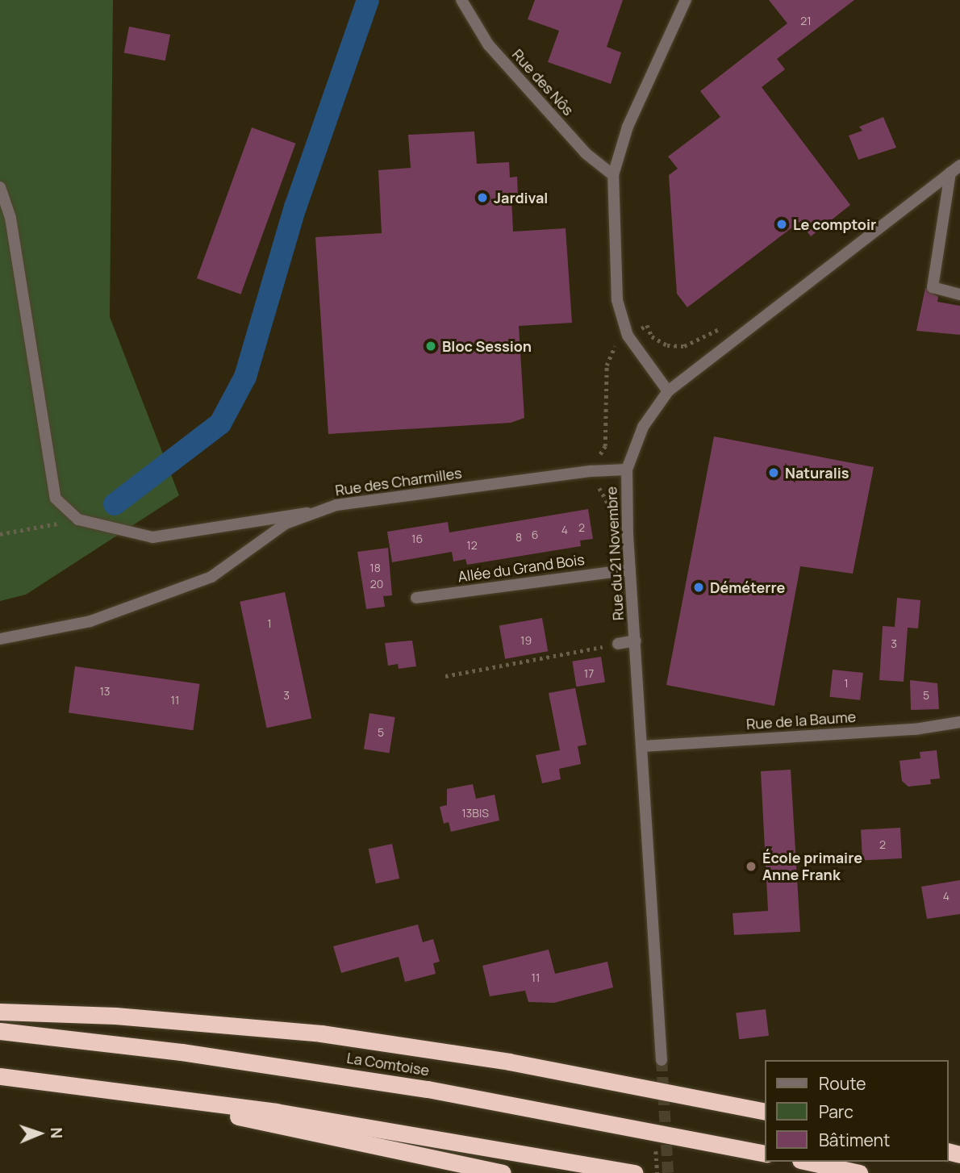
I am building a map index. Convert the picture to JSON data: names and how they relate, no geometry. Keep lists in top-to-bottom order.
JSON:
{
  "streets": {
    "highway": ["La Comtoise"],
    "street": [
      "Rue des Nôs",
      "Rue des Charmilles",
      "Rue du 21 Novembre",
      "Allée du Grand Bois",
      "Rue de la Baume"
    ]
  },
  "crossings": [
    ["Rue des Charmilles", "Rue du 21 Novembre"],
    ["Rue du 21 Novembre", "Allée du Grand Bois"],
    ["Rue du 21 Novembre", "Rue de la Baume"]
  ],
  "places": [
    "Jardival",
    "Le comptoir",
    "Bloc Session",
    "Naturalis",
    "Déméterre",
    "École primaire Anne Frank"
  ],
  "house_numbers": [
    "21",
    "2",
    "4",
    "6",
    "8",
    "16",
    "12",
    "18",
    "20",
    "1",
    "19",
    "3",
    "17",
    "1",
    "13",
    "3",
    "5",
    "11",
    "5",
    "13BIS",
    "2",
    "4",
    "11"
  ],
  "legend": ["Route", "Parc", "Bâtiment"],
  "north": "right"
}
